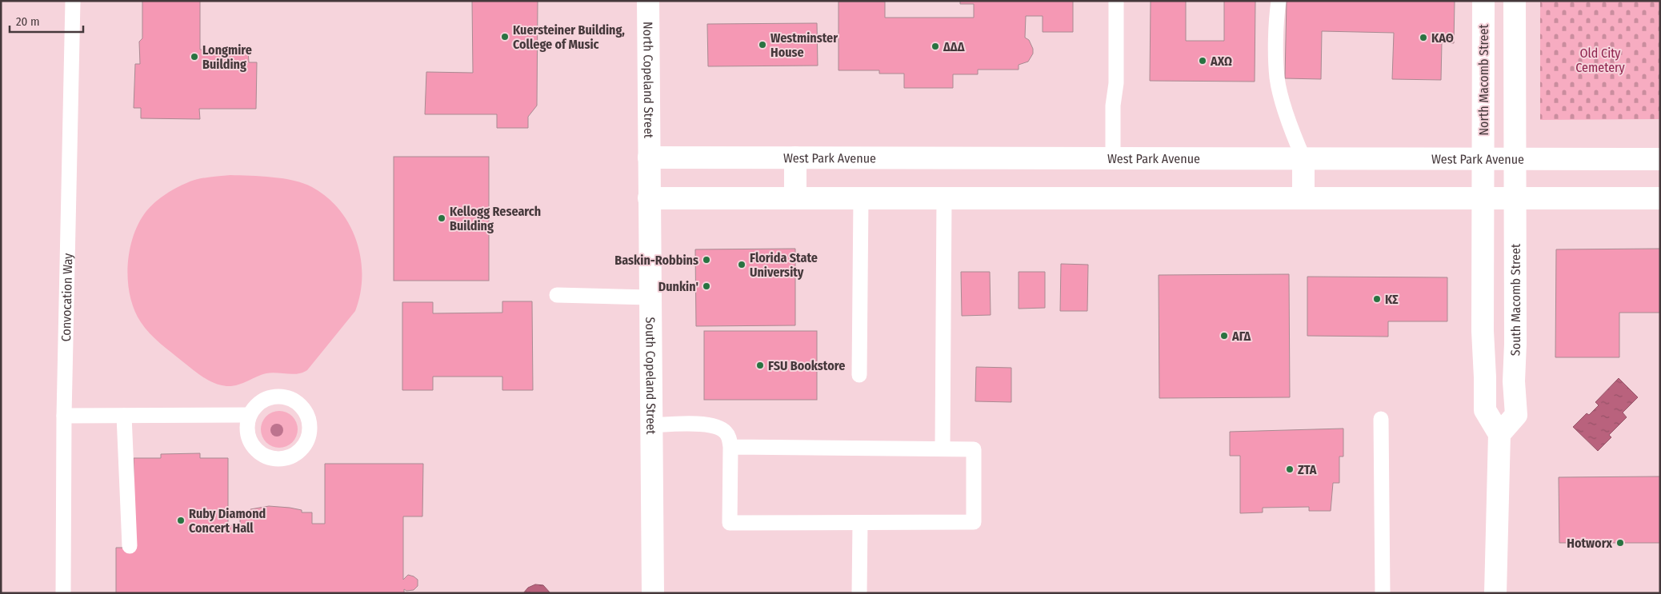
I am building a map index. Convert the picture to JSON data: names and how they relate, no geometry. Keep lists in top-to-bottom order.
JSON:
{
  "streets": {
    "street": [
      "North Copeland Street",
      "North Macomb Street",
      "West Park Avenue",
      "South Macomb Street",
      "South Copeland Street"
    ],
    "lane": ["Convocation Way"]
  },
  "crossings": [
    ["North Copeland Street", "West Park Avenue"],
    ["North Copeland Street", "South Copeland Street"],
    ["North Macomb Street", "West Park Avenue"],
    ["West Park Avenue", "South Macomb Street"],
    ["West Park Avenue", "South Copeland Street"]
  ],
  "parks": ["Old City Cemetery"],
  "places": [
    "Kuersteiner Building, College of Music",
    "ΚΑΘ",
    "Westminster House",
    "ΔΔΔ",
    "Longmire Building",
    "ΑΧΩ",
    "Kellogg Research Building",
    "Baskin-Robbins",
    "Florida State University",
    "Dunkin'",
    "ΚΣ",
    "ΑΓΔ",
    "FSU Bookstore",
    "ΖΤΑ",
    "Ruby Diamond Concert Hall",
    "Hotworx"
  ],
  "scale_bar": "20 m"
}
